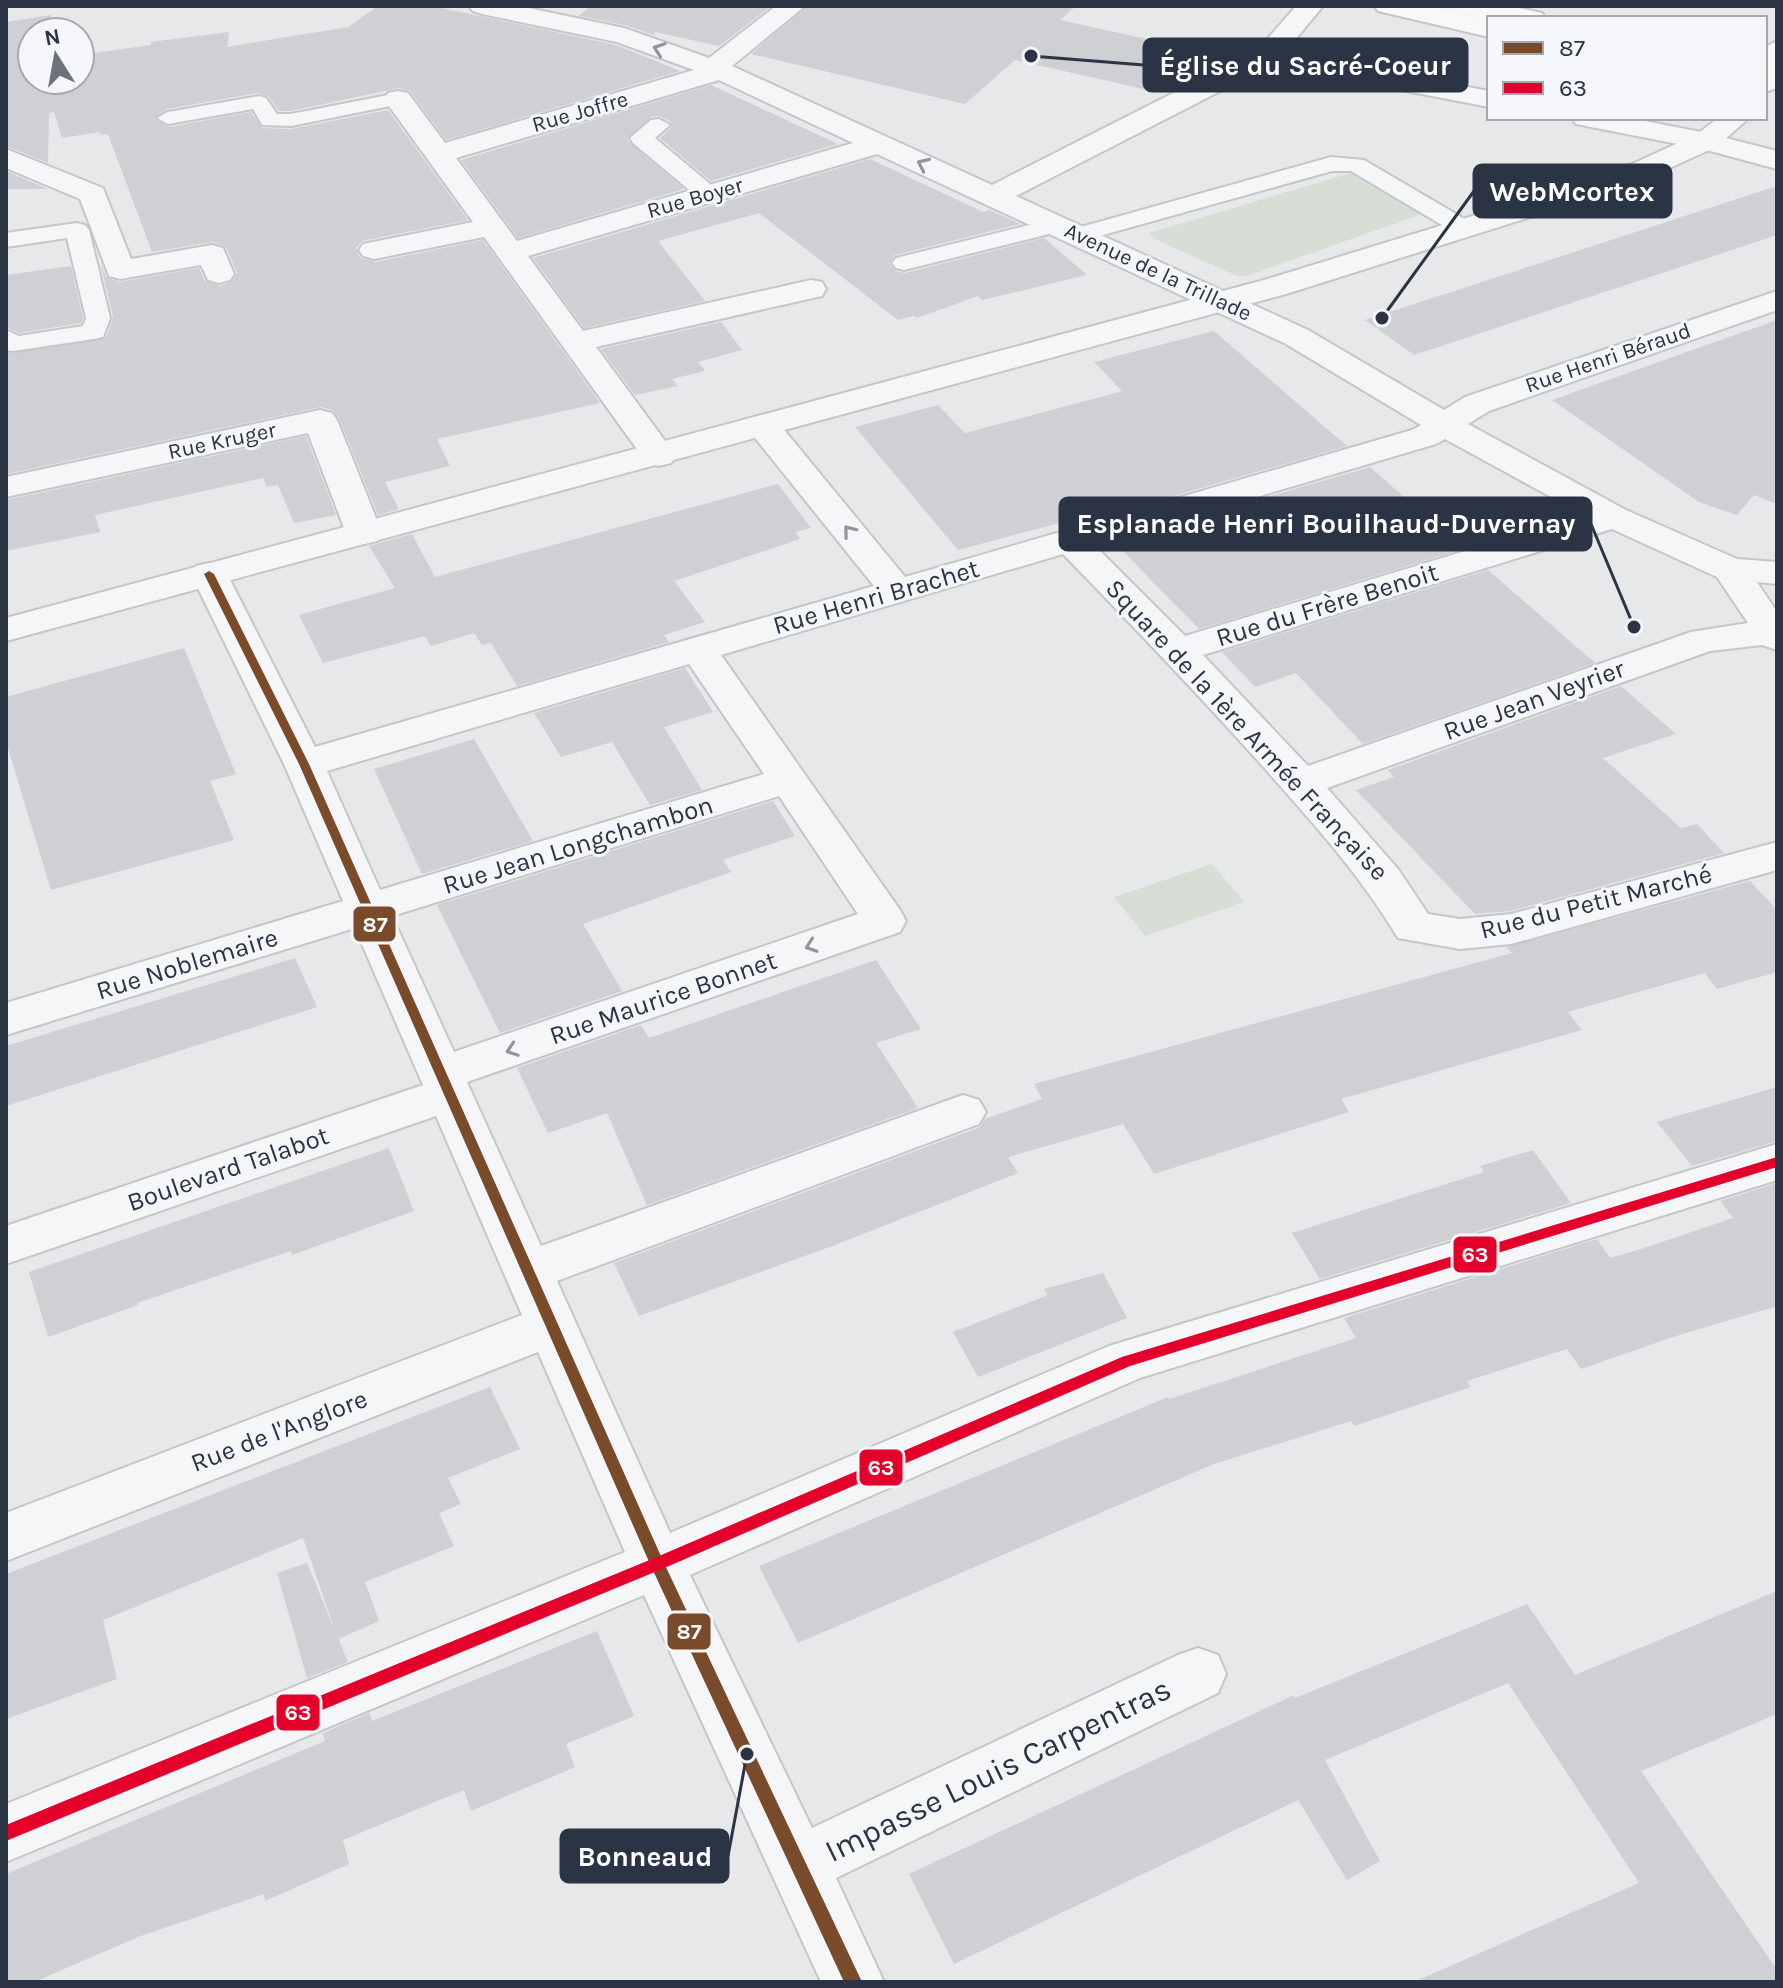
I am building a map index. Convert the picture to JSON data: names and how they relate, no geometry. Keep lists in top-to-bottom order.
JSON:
{
  "streets": {
    "street": [
      "Rue Joffre",
      "Rue Boyer",
      "Avenue de la Trillade",
      "Rue Henri Béraud",
      "Rue Kruger",
      "Rue Henri Brachet",
      "Rue du Frère Benoit",
      "Rue Jean Veyrier",
      "Square de la 1ère Armée Française",
      "Rue Jean Longchambon",
      "Rue du Petit Marché",
      "Rue Noblemaire",
      "Rue Maurice Bonnet",
      "Boulevard Talabot",
      "Rue de l'Anglore",
      "Impasse Louis Carpentras"
    ]
  },
  "crossings": [
    ["Rue Joffre", "Avenue de la Trillade"],
    ["Rue Boyer", "Avenue de la Trillade"],
    ["Avenue de la Trillade", "Rue Henri Béraud"],
    ["Avenue de la Trillade", "Rue Henri Brachet"],
    ["Avenue de la Trillade", "Rue du Frère Benoit"],
    ["Rue Henri Béraud", "Rue Henri Brachet"],
    ["Rue Henri Brachet", "Square de la 1ère Armée Française"],
    ["Rue du Frère Benoit", "Square de la 1ère Armée Française"],
    ["Rue Jean Veyrier", "Square de la 1ère Armée Française"],
    ["Square de la 1ère Armée Française", "Rue du Petit Marché"],
    ["Rue Jean Longchambon", "Rue Noblemaire"],
    ["Rue Jean Longchambon", "Rue Maurice Bonnet"],
    ["Rue Maurice Bonnet", "Boulevard Talabot"]
  ],
  "places": [
    "Église du Sacré-Coeur",
    "WebMcortex",
    "Esplanade Henri Bouilhaud-Duvernay",
    "Bonneaud"
  ],
  "lines": ["transit line 87", "transit line 63"],
  "legend": ["87", "63"],
  "north": "top"
}
